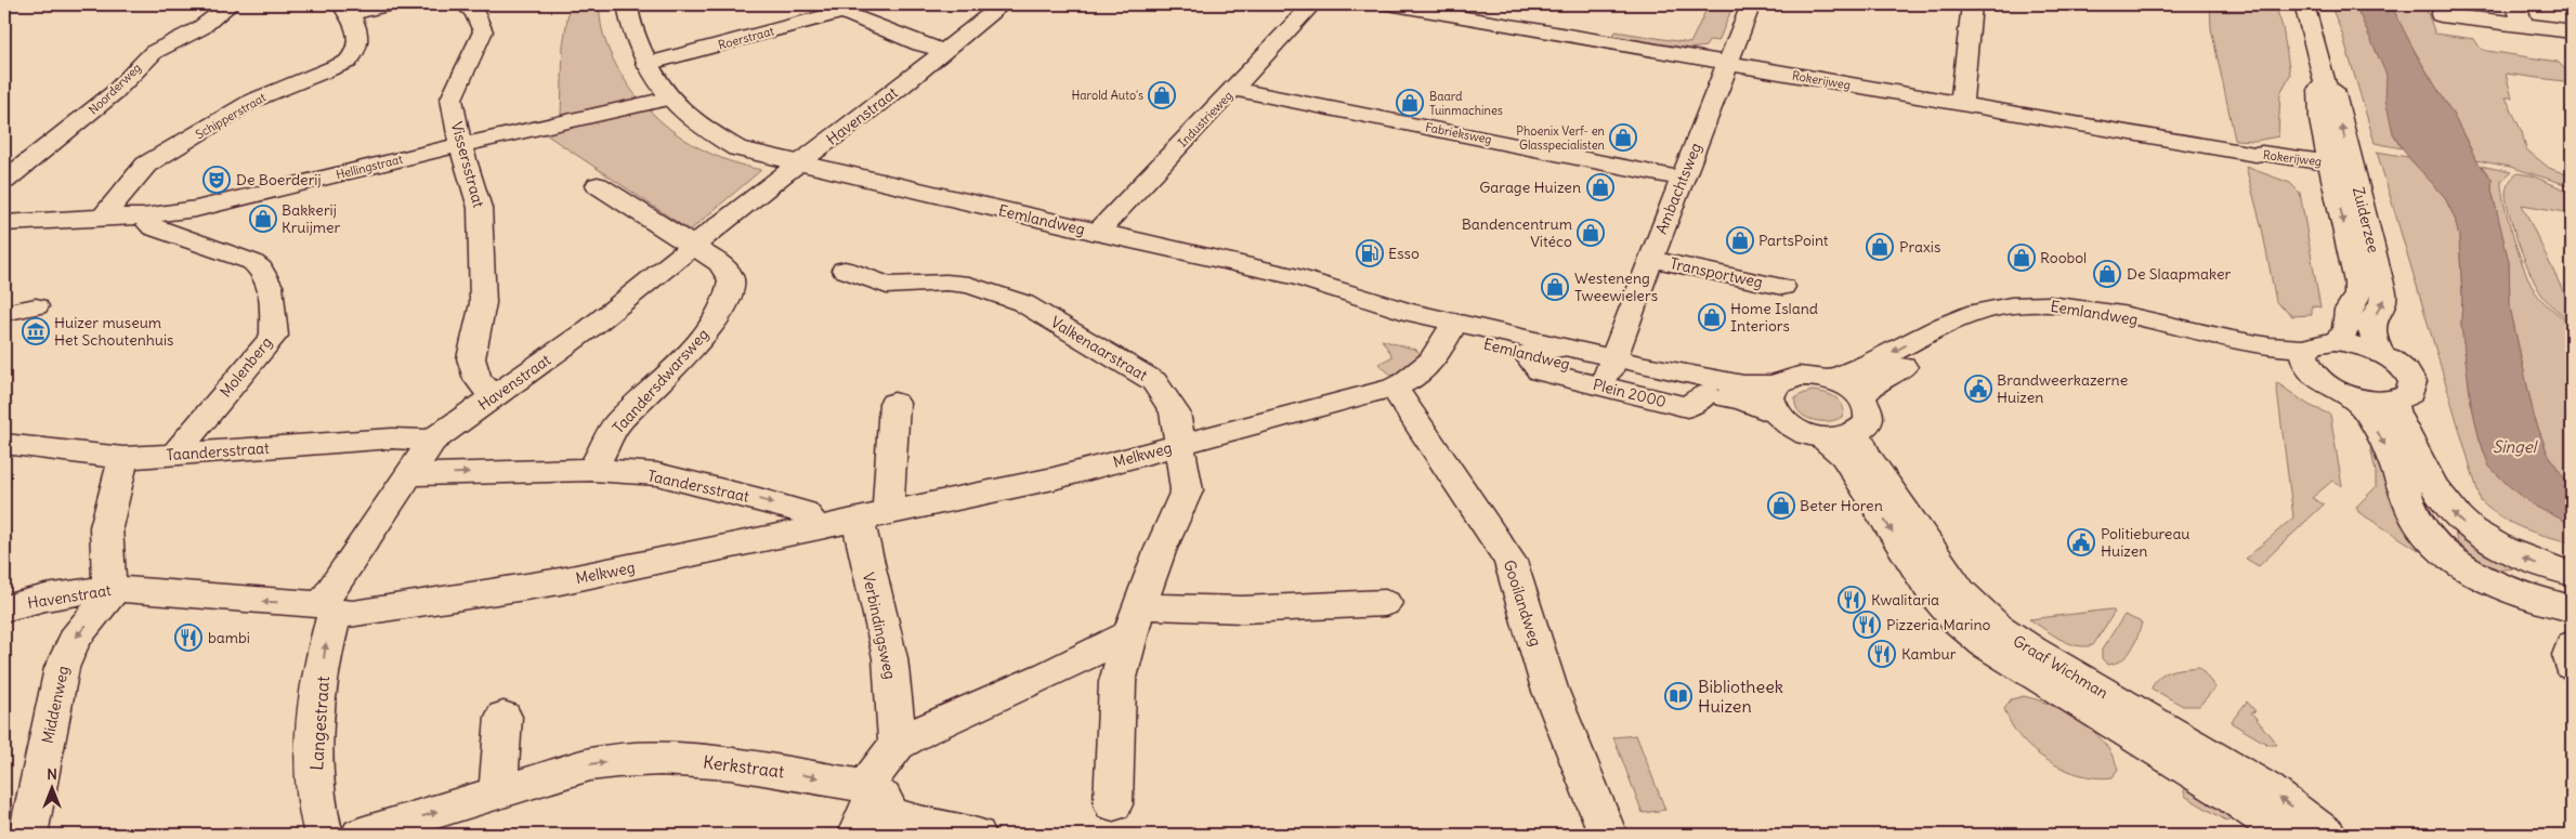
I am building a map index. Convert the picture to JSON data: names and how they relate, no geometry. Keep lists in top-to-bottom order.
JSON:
{
  "streets": {
    "street": [
      "Roerstraat",
      "Rokerijweg",
      "Noorderweg",
      "Schipperstraat",
      "Havenstraat",
      "Industrieweg",
      "Fabrieksweg",
      "Vissersstraat",
      "Hellingstraat",
      "Ambachtsweg",
      "Eemlandweg",
      "Zuiderzee",
      "Transportweg",
      "Valkenaarstraat",
      "Molenberg",
      "Taandersdwarsweg",
      "Plein 2000",
      "Taandersstraat",
      "Melkweg",
      "Gooilandweg",
      "Verbindingsweg",
      "Graaf Wichman",
      "Middenweg",
      "Langestraat",
      "Kerkstraat"
    ]
  },
  "crossings": [
    ["Roerstraat", "Eemlandweg"],
    ["Rokerijweg", "Ambachtsweg"],
    ["Rokerijweg", "Zuiderzee"],
    ["Schipperstraat", "Hellingstraat"],
    ["Havenstraat", "Vissersstraat"],
    ["Havenstraat", "Eemlandweg"],
    ["Havenstraat", "Taandersdwarsweg"],
    ["Havenstraat", "Taandersstraat"],
    ["Havenstraat", "Melkweg"],
    ["Havenstraat", "Middenweg"],
    ["Havenstraat", "Langestraat"],
    ["Industrieweg", "Fabrieksweg"],
    ["Industrieweg", "Eemlandweg"],
    ["Fabrieksweg", "Ambachtsweg"],
    ["Vissersstraat", "Hellingstraat"],
    ["Hellingstraat", "Eemlandweg"],
    ["Hellingstraat", "Molenberg"],
    ["Ambachtsweg", "Eemlandweg"],
    ["Ambachtsweg", "Transportweg"],
    ["Eemlandweg", "Plein 2000"],
    ["Eemlandweg", "Graaf Wichman"],
    ["Valkenaarstraat", "Melkweg"],
    ["Molenberg", "Taandersstraat"],
    ["Taandersdwarsweg", "Taandersstraat"],
    ["Taandersstraat", "Melkweg"],
    ["Taandersstraat", "Middenweg"],
    ["Melkweg", "Gooilandweg"],
    ["Melkweg", "Verbindingsweg"],
    ["Melkweg", "Langestraat"]
  ],
  "one_way": [
    "Taandersstraat",
    "Middenweg",
    "Langestraat",
    "Kerkstraat"
  ],
  "water": ["Singel"],
  "places": {
    "shop": [
      "Harold Auto's",
      "Baard Tuinmachines",
      "Phoenix Verf- en Glasspecialisten",
      "Garage Huizen",
      "Bakkerij Kruijmer",
      "Bandencentrum Vitéco",
      "PartsPoint",
      "Praxis",
      "Roobol",
      "De Slaapmaker",
      "Westeneng Tweewielers",
      "Home Island Interiors",
      "Beter Horen"
    ],
    "theatre": ["De Boerderij"],
    "fuel station": ["Esso"],
    "museum": ["Huizer museum Het Schoutenhuis"],
    "public building": ["Brandweerkazerne Huizen", "Politiebureau Huizen"],
    "restaurant": [
      "Kwalitaria",
      "Pizzeria Marino",
      "bambi",
      "Kambur"
    ],
    "library": ["Bibliotheek Huizen"]
  },
  "north": "top"
}
